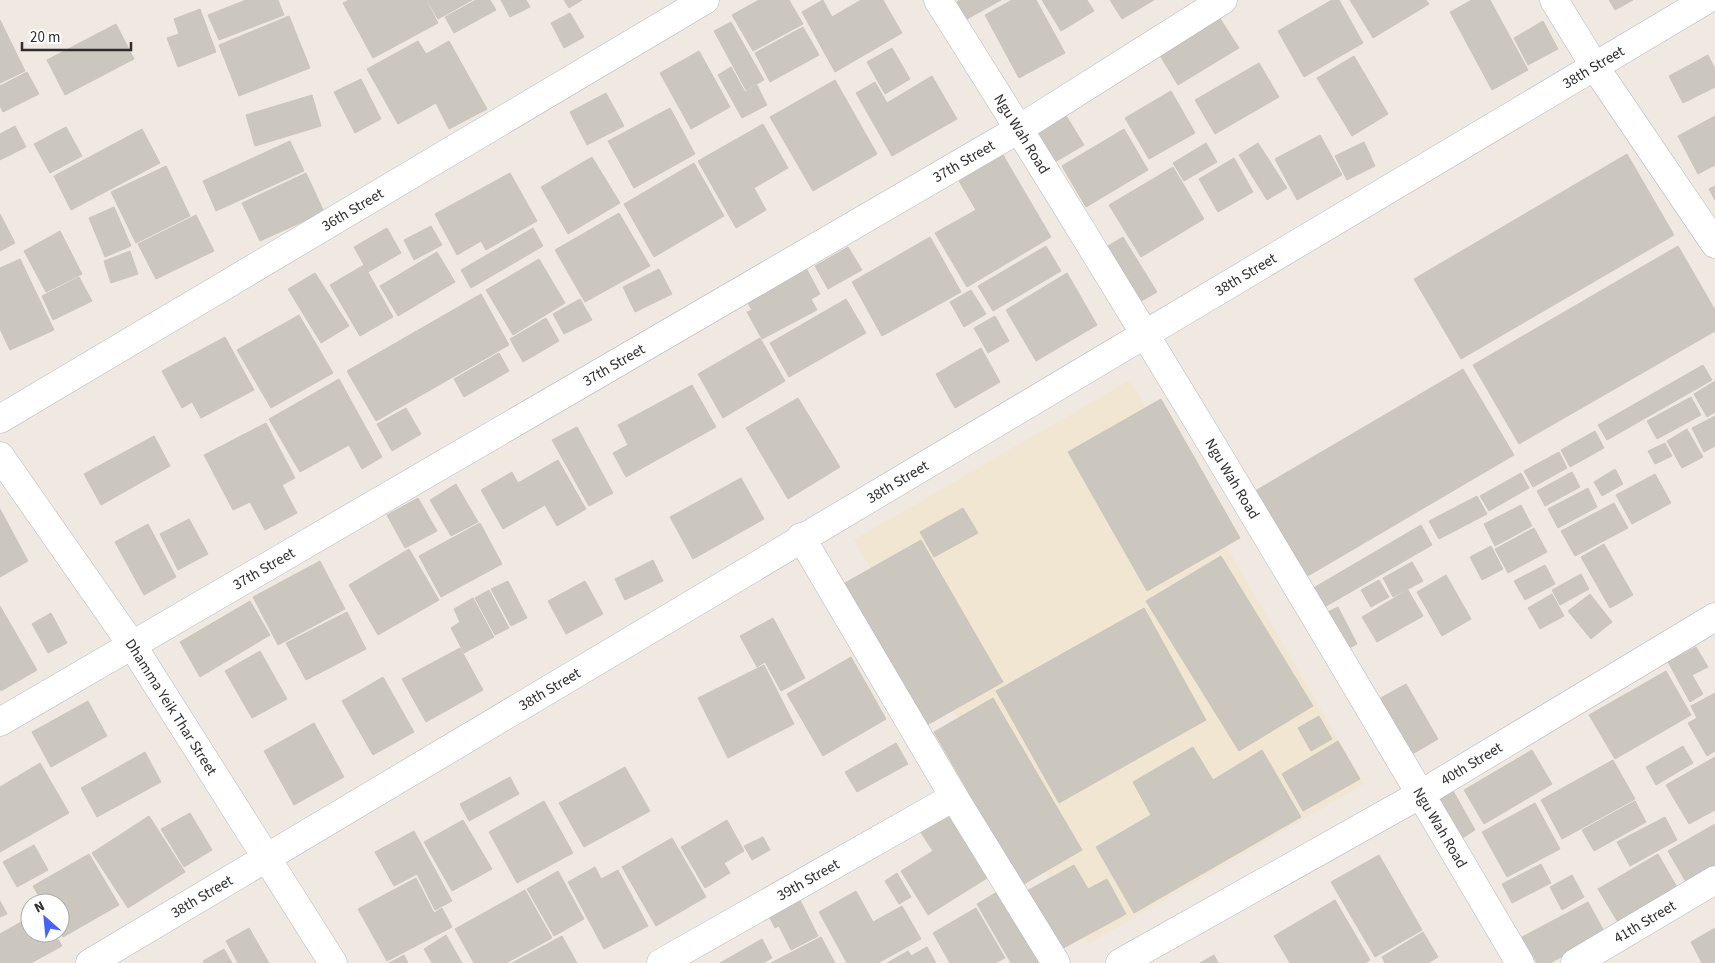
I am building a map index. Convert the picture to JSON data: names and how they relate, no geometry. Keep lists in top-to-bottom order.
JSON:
{
  "streets": {
    "street": [
      "38th Street",
      "Ngu Wah Road",
      "37th Street",
      "36th Street",
      "Dhamma Yeik Thar Street",
      "40th Street",
      "39th Street",
      "41th Street"
    ]
  },
  "crossings": [
    ["38th Street", "Ngu Wah Road"],
    ["38th Street", "Dhamma Yeik Thar Street"],
    ["Ngu Wah Road", "37th Street"],
    ["Ngu Wah Road", "40th Street"],
    ["37th Street", "Dhamma Yeik Thar Street"]
  ],
  "scale_bar": "20 m",
  "north": "top left"
}
